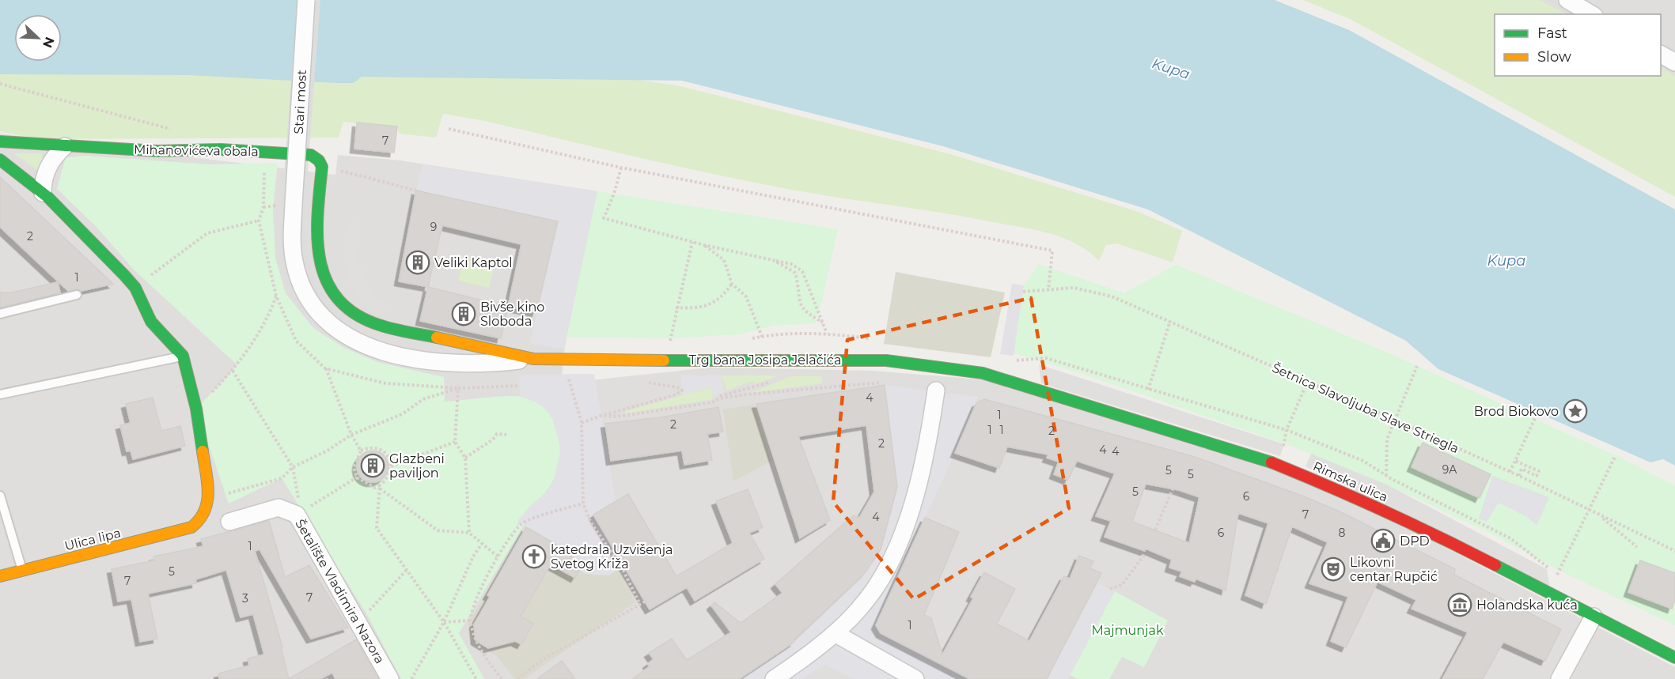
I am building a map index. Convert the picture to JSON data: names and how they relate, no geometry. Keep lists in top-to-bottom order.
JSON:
{
  "streets": {
    "street": [
      "Stari most",
      "Mihanovićeva obala",
      "Trg bana Josipa Jelačića",
      "Rimska ulica",
      "Ulica lipa",
      "Šetalište Vladimira Nazora"
    ],
    "path": ["Šetnica Slavoljuba Slave Striegla"]
  },
  "crossings": [
    ["Stari most", "Trg bana Josipa Jelačića"],
    ["Mihanovićeva obala", "Trg bana Josipa Jelačića"],
    ["Trg bana Josipa Jelačića", "Rimska ulica"]
  ],
  "water": ["Kupa"],
  "parks": ["Majmunjak"],
  "places": {
    "building": ["Veliki Kaptol", "Bivše kino Sloboda", "Glazbeni paviljon"],
    "place": ["Brod Biokovo"],
    "public building": ["DPD"],
    "church": ["katedrala Uzvišenja Svetog Križa"],
    "theatre": ["Likovni centar Rupčić"],
    "museum": ["Holandska kuća"]
  },
  "house_numbers": [
    "7",
    "9",
    "2",
    "1",
    "4",
    "1",
    "2",
    "1",
    "1",
    "2",
    "2",
    "4",
    "4",
    "9A",
    "5",
    "5",
    "5",
    "6",
    "7",
    "4",
    "6",
    "8",
    "1",
    "5",
    "7",
    "7",
    "3",
    "1"
  ],
  "legend": ["Fast", "Slow"],
  "north": "bottom right"
}
